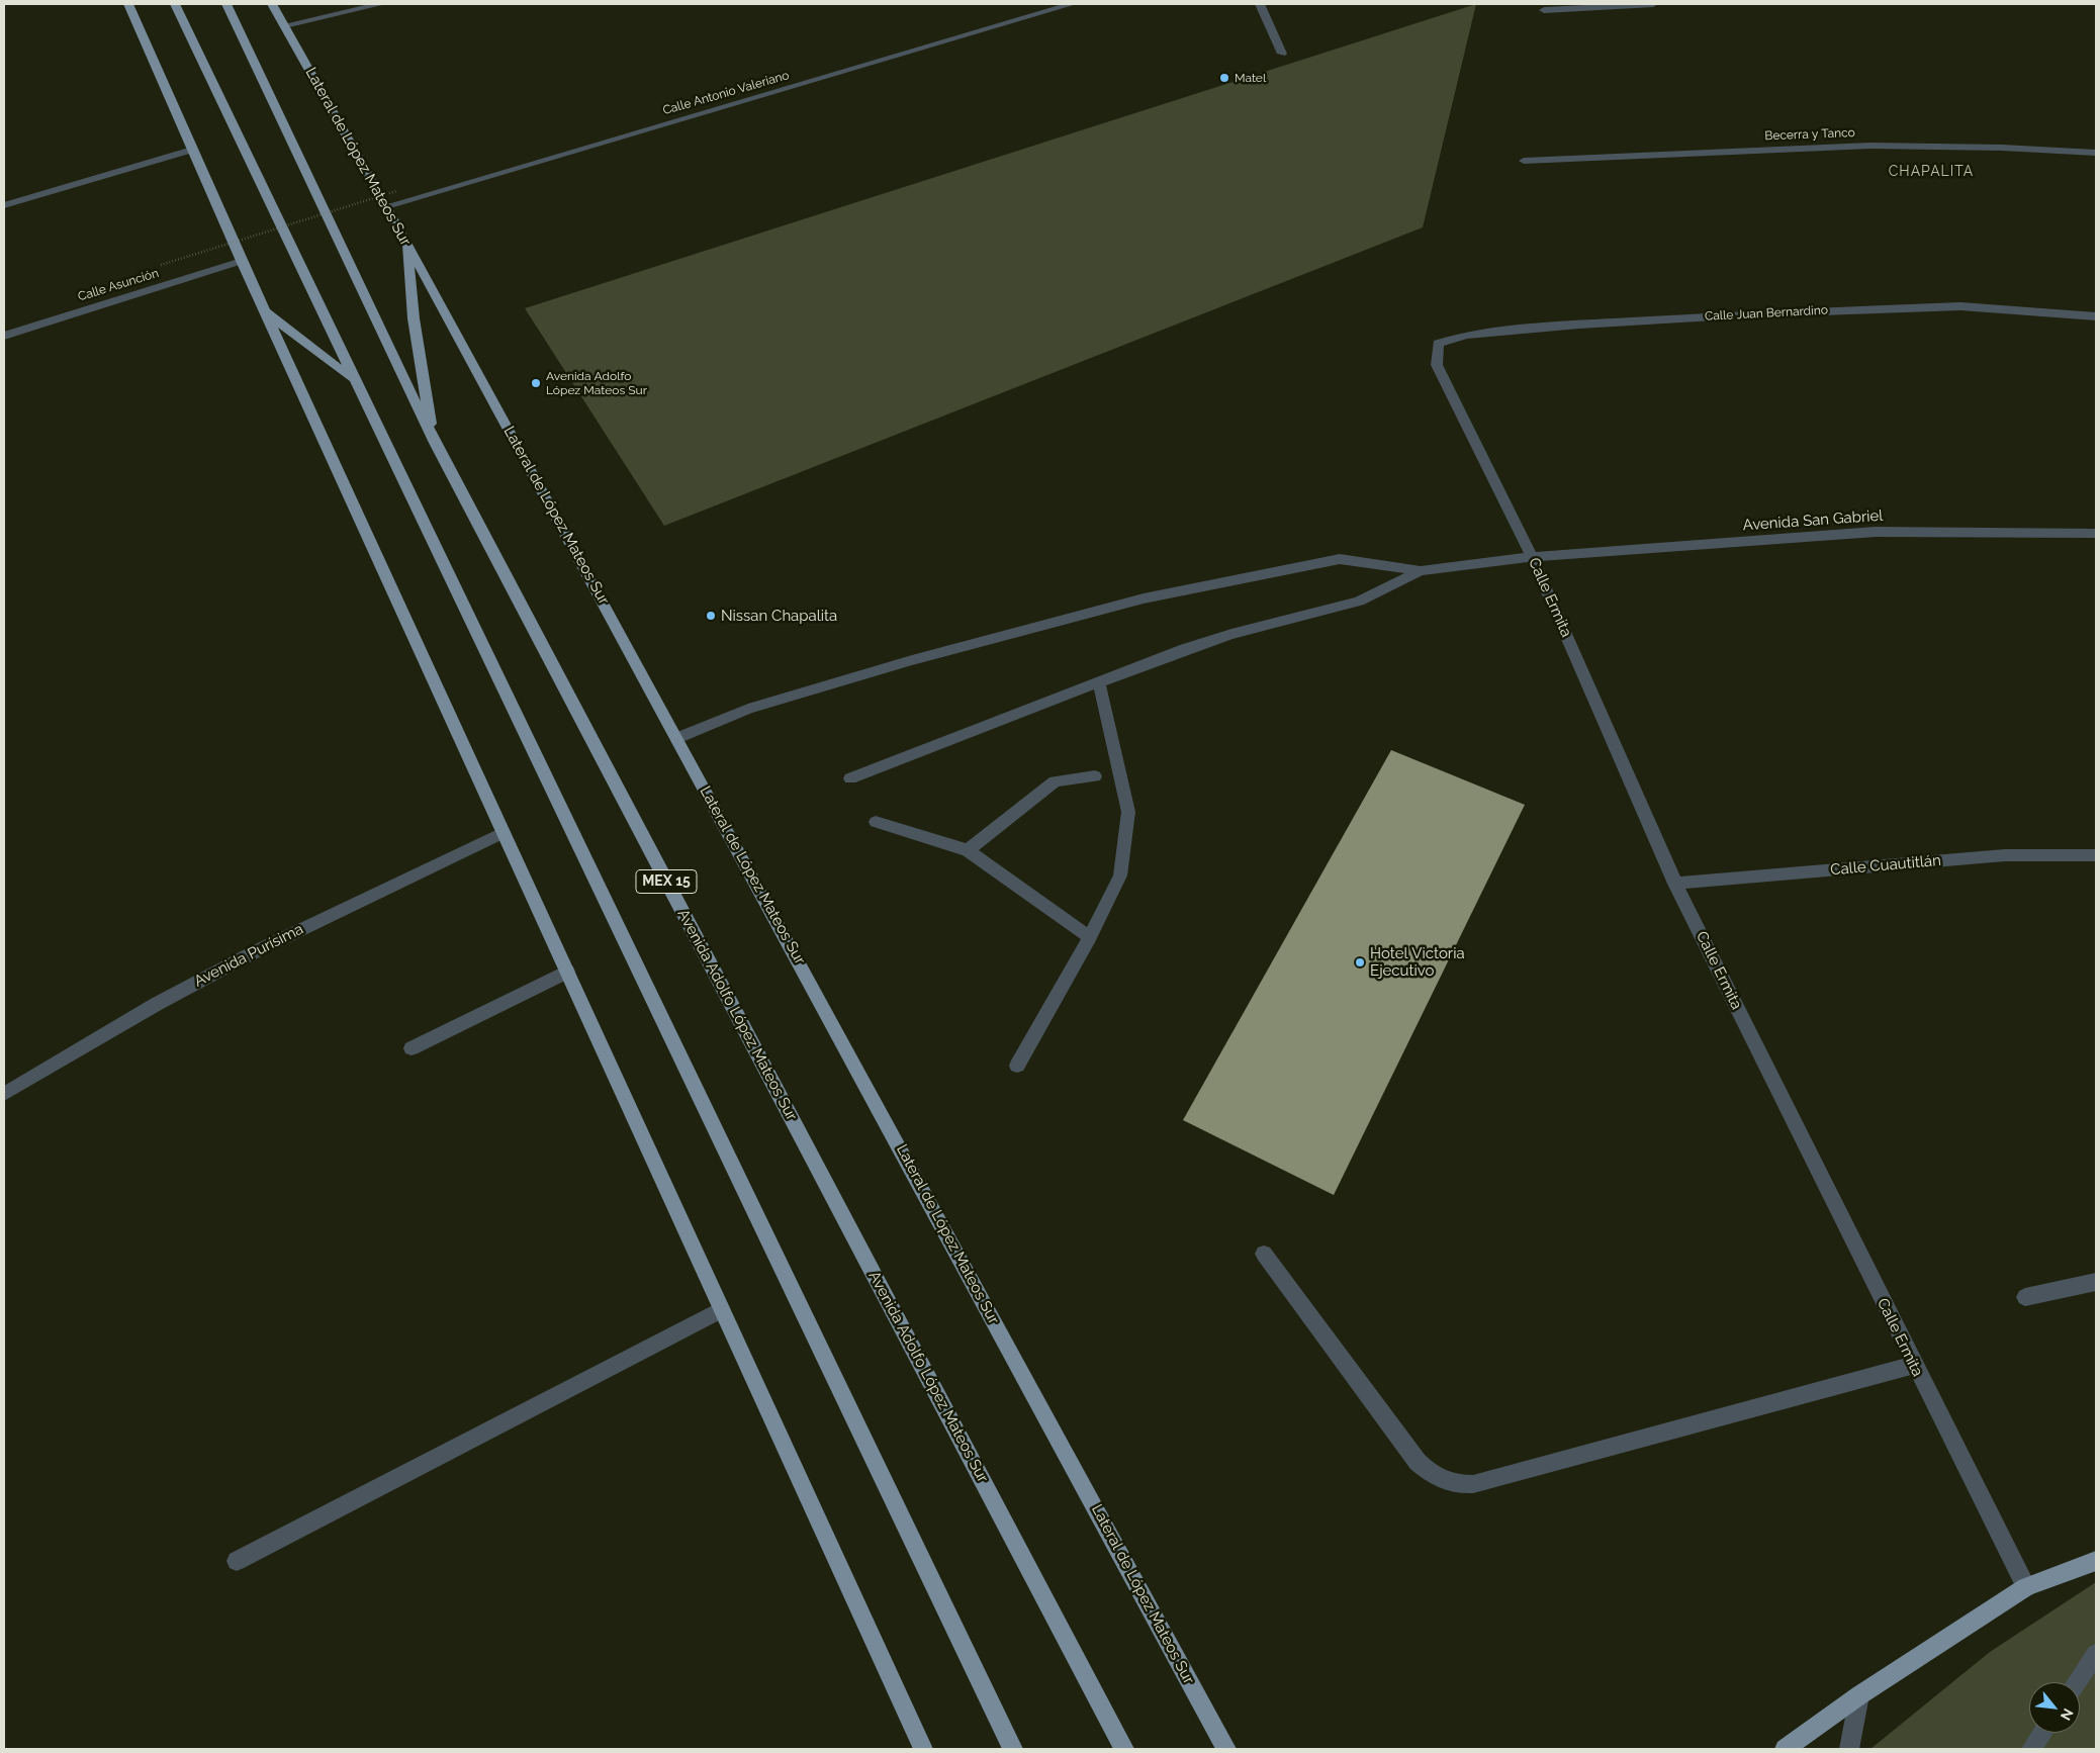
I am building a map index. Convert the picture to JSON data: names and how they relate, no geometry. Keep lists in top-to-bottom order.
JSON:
{
  "streets": {
    "main road": ["Lateral de López Mateos Sur", "MEX 15", "Avenida Adolfo López Mateos Sur"],
    "street": [
      "Calle Antonio Valeriano",
      "Becerra y Tanco",
      "Calle Asunción",
      "Calle Juan Bernardino",
      "Avenida San Gabriel",
      "Calle Ermita",
      "Calle Cuautitlán",
      "Avenida Purísima"
    ]
  },
  "crossings": [
    ["Calle Antonio Valeriano", "Lateral de López Mateos Sur"],
    ["Calle Juan Bernardino", "Calle Ermita"],
    ["Avenida San Gabriel", "Calle Ermita"],
    ["Calle Ermita", "Calle Cuautitlán"]
  ],
  "districts": ["CHAPALITA"],
  "places": [
    "Matel",
    "Avenida Adolfo López Mateos Sur",
    "Nissan Chapalita",
    "Hotel Victoria Ejecutivo"
  ],
  "north": "bottom right"
}
